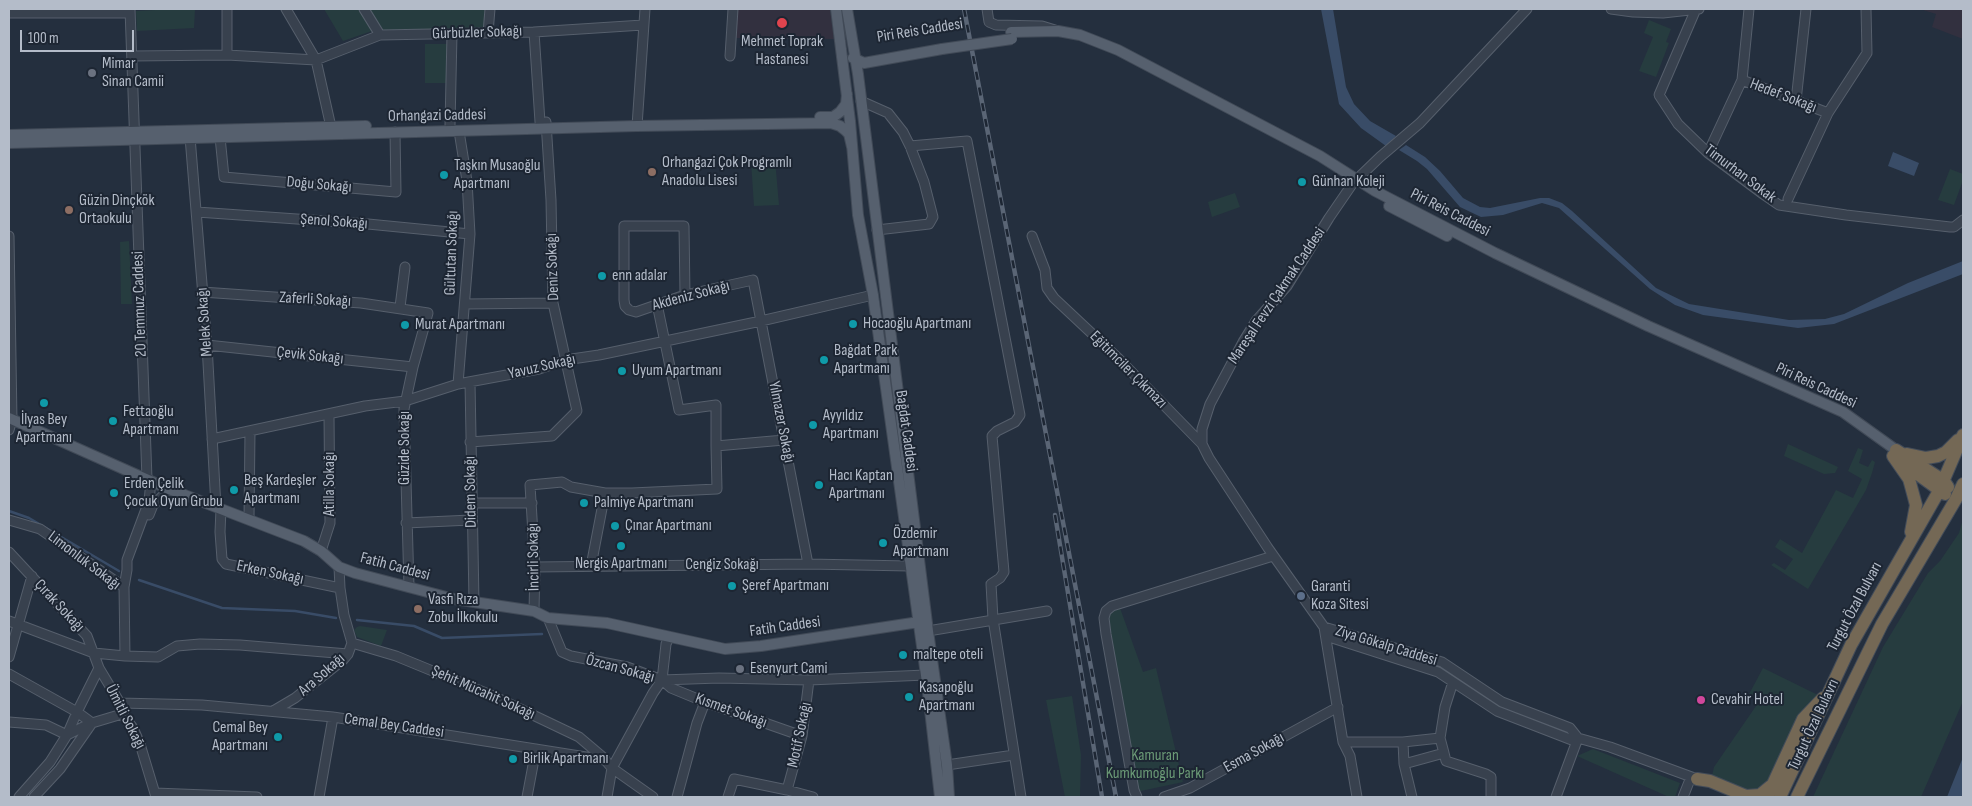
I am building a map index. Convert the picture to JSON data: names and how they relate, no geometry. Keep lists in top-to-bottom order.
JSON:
{
  "streets": {
    "highway": ["Turgut Özal Bulvarı", "Turgut Özal Bulavrı"],
    "main road": [
      "Piri Reis Caddesi",
      "Orhangazi Caddesi",
      "Bağdat Caddesi",
      "Fatih Caddesi"
    ],
    "street": [
      "Gürbüzler Sokağı",
      "Hedef Sokağı",
      "Timurhan Sokak",
      "Doğu Sokağı",
      "Şenol Sokağı",
      "Gültutan Sokağı",
      "Deniz Sokağı",
      "Akdeniz Sokağı",
      "Mareşal Fevzi Çakmak Caddesi",
      "Zaferli Sokağı",
      "20 Temmuz Caddesi",
      "Melek Sokağı",
      "Çevik Sokağı",
      "Yavuz Sokağı",
      "Eğitimciler Çıkmazı",
      "Yılmazer Sokağı",
      "Güzide Sokağı",
      "Atilla Sokağı",
      "Didem Sokağı",
      "İncirli Sokağı",
      "Limonluk Sokağı",
      "Cengiz Sokağı",
      "Erken Sokağı",
      "Çırak Sokağı",
      "Ziya Gökalp Caddesi",
      "Özcan Sokağı",
      "Ara Sokağı",
      "Şehit Mücahit Sokağı",
      "Kısmet Sokağı",
      "Ümitli Sokağı",
      "Cemal Bey Caddesi",
      "Motif Sokağı",
      "Esma Sokağı"
    ]
  },
  "crossings": [
    ["Piri Reis Caddesi", "Mareşal Fevzi Çakmak Caddesi"],
    ["Piri Reis Caddesi", "Bağdat Caddesi"],
    ["Gürbüzler Sokağı", "Gültutan Sokağı"],
    ["Gürbüzler Sokağı", "Deniz Sokağı"],
    ["Orhangazi Caddesi", "Doğu Sokağı"],
    ["Orhangazi Caddesi", "Gültutan Sokağı"],
    ["Orhangazi Caddesi", "Deniz Sokağı"],
    ["Orhangazi Caddesi", "20 Temmuz Caddesi"],
    ["Orhangazi Caddesi", "Melek Sokağı"],
    ["Orhangazi Caddesi", "Bağdat Caddesi"],
    ["Şenol Sokağı", "Gültutan Sokağı"],
    ["Şenol Sokağı", "Melek Sokağı"],
    ["Gültutan Sokağı", "Yavuz Sokağı"],
    ["Deniz Sokağı", "Yavuz Sokağı"],
    ["Deniz Sokağı", "Didem Sokağı"],
    ["Akdeniz Sokağı", "Yılmazer Sokağı"],
    ["Mareşal Fevzi Çakmak Caddesi", "Eğitimciler Çıkmazı"],
    ["Zaferli Sokağı", "Melek Sokağı"],
    ["Zaferli Sokağı", "Güzide Sokağı"],
    ["20 Temmuz Caddesi", "Fatih Caddesi"],
    ["Melek Sokağı", "Çevik Sokağı"],
    ["Melek Sokağı", "Yavuz Sokağı"],
    ["Melek Sokağı", "Fatih Caddesi"],
    ["Melek Sokağı", "Erken Sokağı"],
    ["Çevik Sokağı", "Güzide Sokağı"],
    ["Yavuz Sokağı", "Yılmazer Sokağı"],
    ["Yavuz Sokağı", "Bağdat Caddesi"],
    ["Yavuz Sokağı", "Güzide Sokağı"],
    ["Yavuz Sokağı", "Atilla Sokağı"],
    ["Yavuz Sokağı", "Didem Sokağı"],
    ["Yılmazer Sokağı", "Cengiz Sokağı"],
    ["Bağdat Caddesi", "Cengiz Sokağı"],
    ["Bağdat Caddesi", "Fatih Caddesi"],
    ["Bağdat Caddesi", "Özcan Sokağı"],
    ["Güzide Sokağı", "Fatih Caddesi"],
    ["Atilla Sokağı", "Fatih Caddesi"],
    ["Didem Sokağı", "Fatih Caddesi"],
    ["İncirli Sokağı", "Cengiz Sokağı"],
    ["İncirli Sokağı", "Fatih Caddesi"],
    ["Fatih Caddesi", "Erken Sokağı"],
    ["Fatih Caddesi", "Özcan Sokağı"],
    ["Fatih Caddesi", "Ara Sokağı"],
    ["Erken Sokağı", "Ara Sokağı"],
    ["Çırak Sokağı", "Ümitli Sokağı"],
    ["Özcan Sokağı", "Kısmet Sokağı"],
    ["Özcan Sokağı", "Motif Sokağı"],
    ["Ara Sokağı", "Şehit Mücahit Sokağı"],
    ["Ara Sokağı", "Cemal Bey Caddesi"],
    ["Şehit Mücahit Sokağı", "Cemal Bey Caddesi"],
    ["Kısmet Sokağı", "Motif Sokağı"],
    ["Ümitli Sokağı", "Cemal Bey Caddesi"]
  ],
  "parks": ["Kamuran Kumkumoğlu Parkı"],
  "places": [
    "Mehmet Toprak Hastanesi",
    "Mimar Sinan Camii",
    "Orhangazi Çok Programlı Anadolu Lisesi",
    "Taşkın Musaoğlu Apartmanı",
    "Günhan Koleji",
    "Güzin Dinçkök Ortaokulu",
    "enn adalar",
    "Hocaoğlu Apartmanı",
    "Murat Apartmanı",
    "Bağdat Park Apartmanı",
    "Uyum Apartmanı",
    "İlyas Bey Apartmanı",
    "Fettaoğlu Apartmanı",
    "Ayyıldız Apartmanı",
    "Hacı Kaptan Apartmanı",
    "Beş Kardeşler Apartmanı",
    "Erden Çelik Çocuk Oyun Grubu",
    "Palmiye Apartmanı",
    "Çınar Apartmanı",
    "Özdemir Apartmanı",
    "Nergis Apartmanı",
    "Şeref Apartmanı",
    "Garanti Koza Sitesi",
    "Vasfi Rıza Zobu İlkokulu",
    "maltepe oteli",
    "Esenyurt Cami",
    "Kasapoğlu Apartmanı",
    "Cevahir Hotel",
    "Cemal Bey Apartmanı",
    "Birlik Apartmanı"
  ],
  "scale_bar": "100 m"
}
